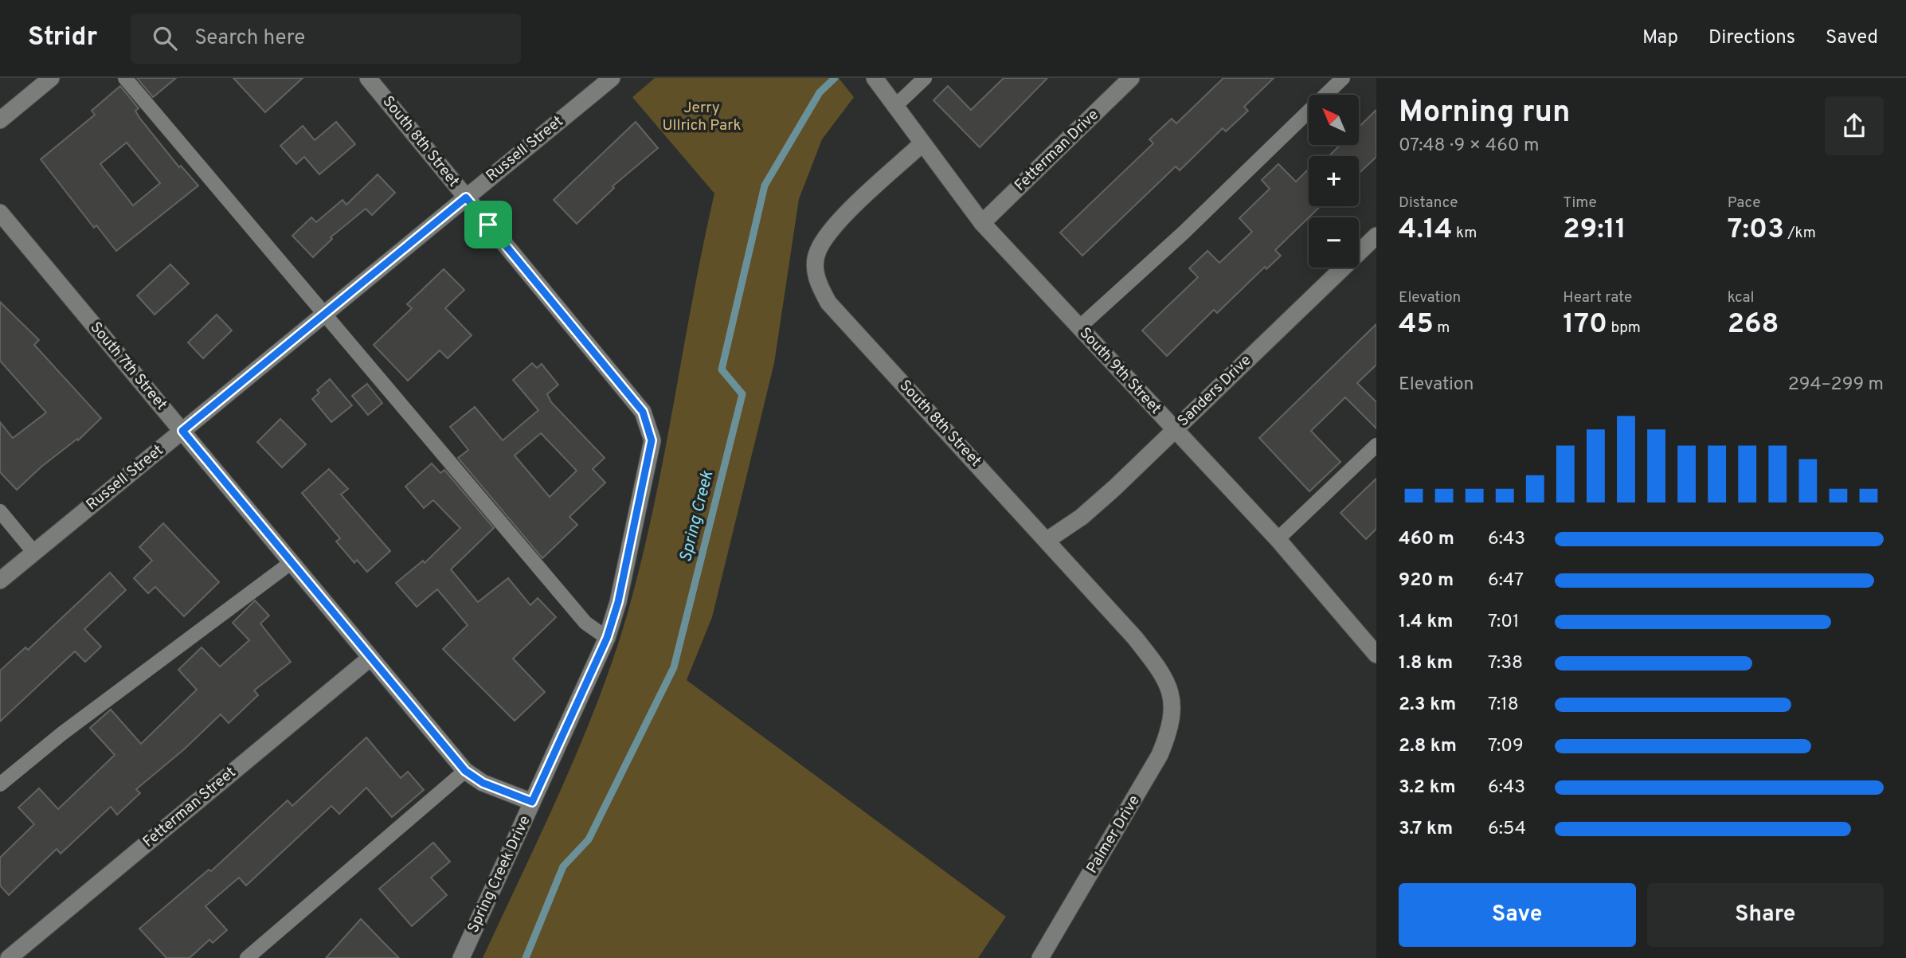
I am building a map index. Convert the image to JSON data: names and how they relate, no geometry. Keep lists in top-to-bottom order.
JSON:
{
  "streets": {
    "street": [
      "South 8th Street",
      "Russell Street",
      "Fetterman Drive",
      "South 7th Street",
      "South 9th Street",
      "Sanders Drive",
      "Fetterman Street",
      "Palmer Drive",
      "Spring Creek Drive"
    ]
  },
  "crossings": [
    ["South 8th Street", "Russell Street"],
    ["South 8th Street", "South 9th Street"],
    ["South 8th Street", "Sanders Drive"],
    ["South 8th Street", "Palmer Drive"],
    ["South 8th Street", "Spring Creek Drive"],
    ["Russell Street", "South 7th Street"],
    ["Fetterman Drive", "South 9th Street"],
    ["South 7th Street", "Fetterman Street"],
    ["South 7th Street", "Spring Creek Drive"],
    ["South 9th Street", "Sanders Drive"]
  ],
  "water": ["Spring Creek"],
  "parks": ["Jerry Ullrich Park"],
  "north": "top left",
  "page": {
    "header": "Stridr",
    "search": "Search here",
    "nav": ["Map", "Directions", "Saved"],
    "heading": ["Morning run", "07:48 · 9 × 460 m"],
    "map_buttons": ["+", "−"],
    "stats": [
      ["Distance", "4.14 km"],
      ["Time", "29:11"],
      ["Pace", "7:03 /km"],
      ["Elevation", "45 m"],
      ["Heart rate", "170 bpm"],
      ["kcal", "268"]
    ],
    "chart": ["Elevation", "294–299 m"],
    "list": [
      {
        "name": "460 m",
        "note": "6:43"
      },
      {
        "name": "920 m",
        "note": "6:47"
      },
      {
        "name": "1.4 km",
        "note": "7:01"
      },
      {
        "name": "1.8 km",
        "note": "7:38"
      },
      {
        "name": "2.3 km",
        "note": "7:18"
      },
      {
        "name": "2.8 km",
        "note": "7:09"
      },
      {
        "name": "3.2 km",
        "note": "6:43"
      },
      {
        "name": "3.7 km",
        "note": "6:54"
      }
    ],
    "buttons": ["Save", "Share"]
  }
}
